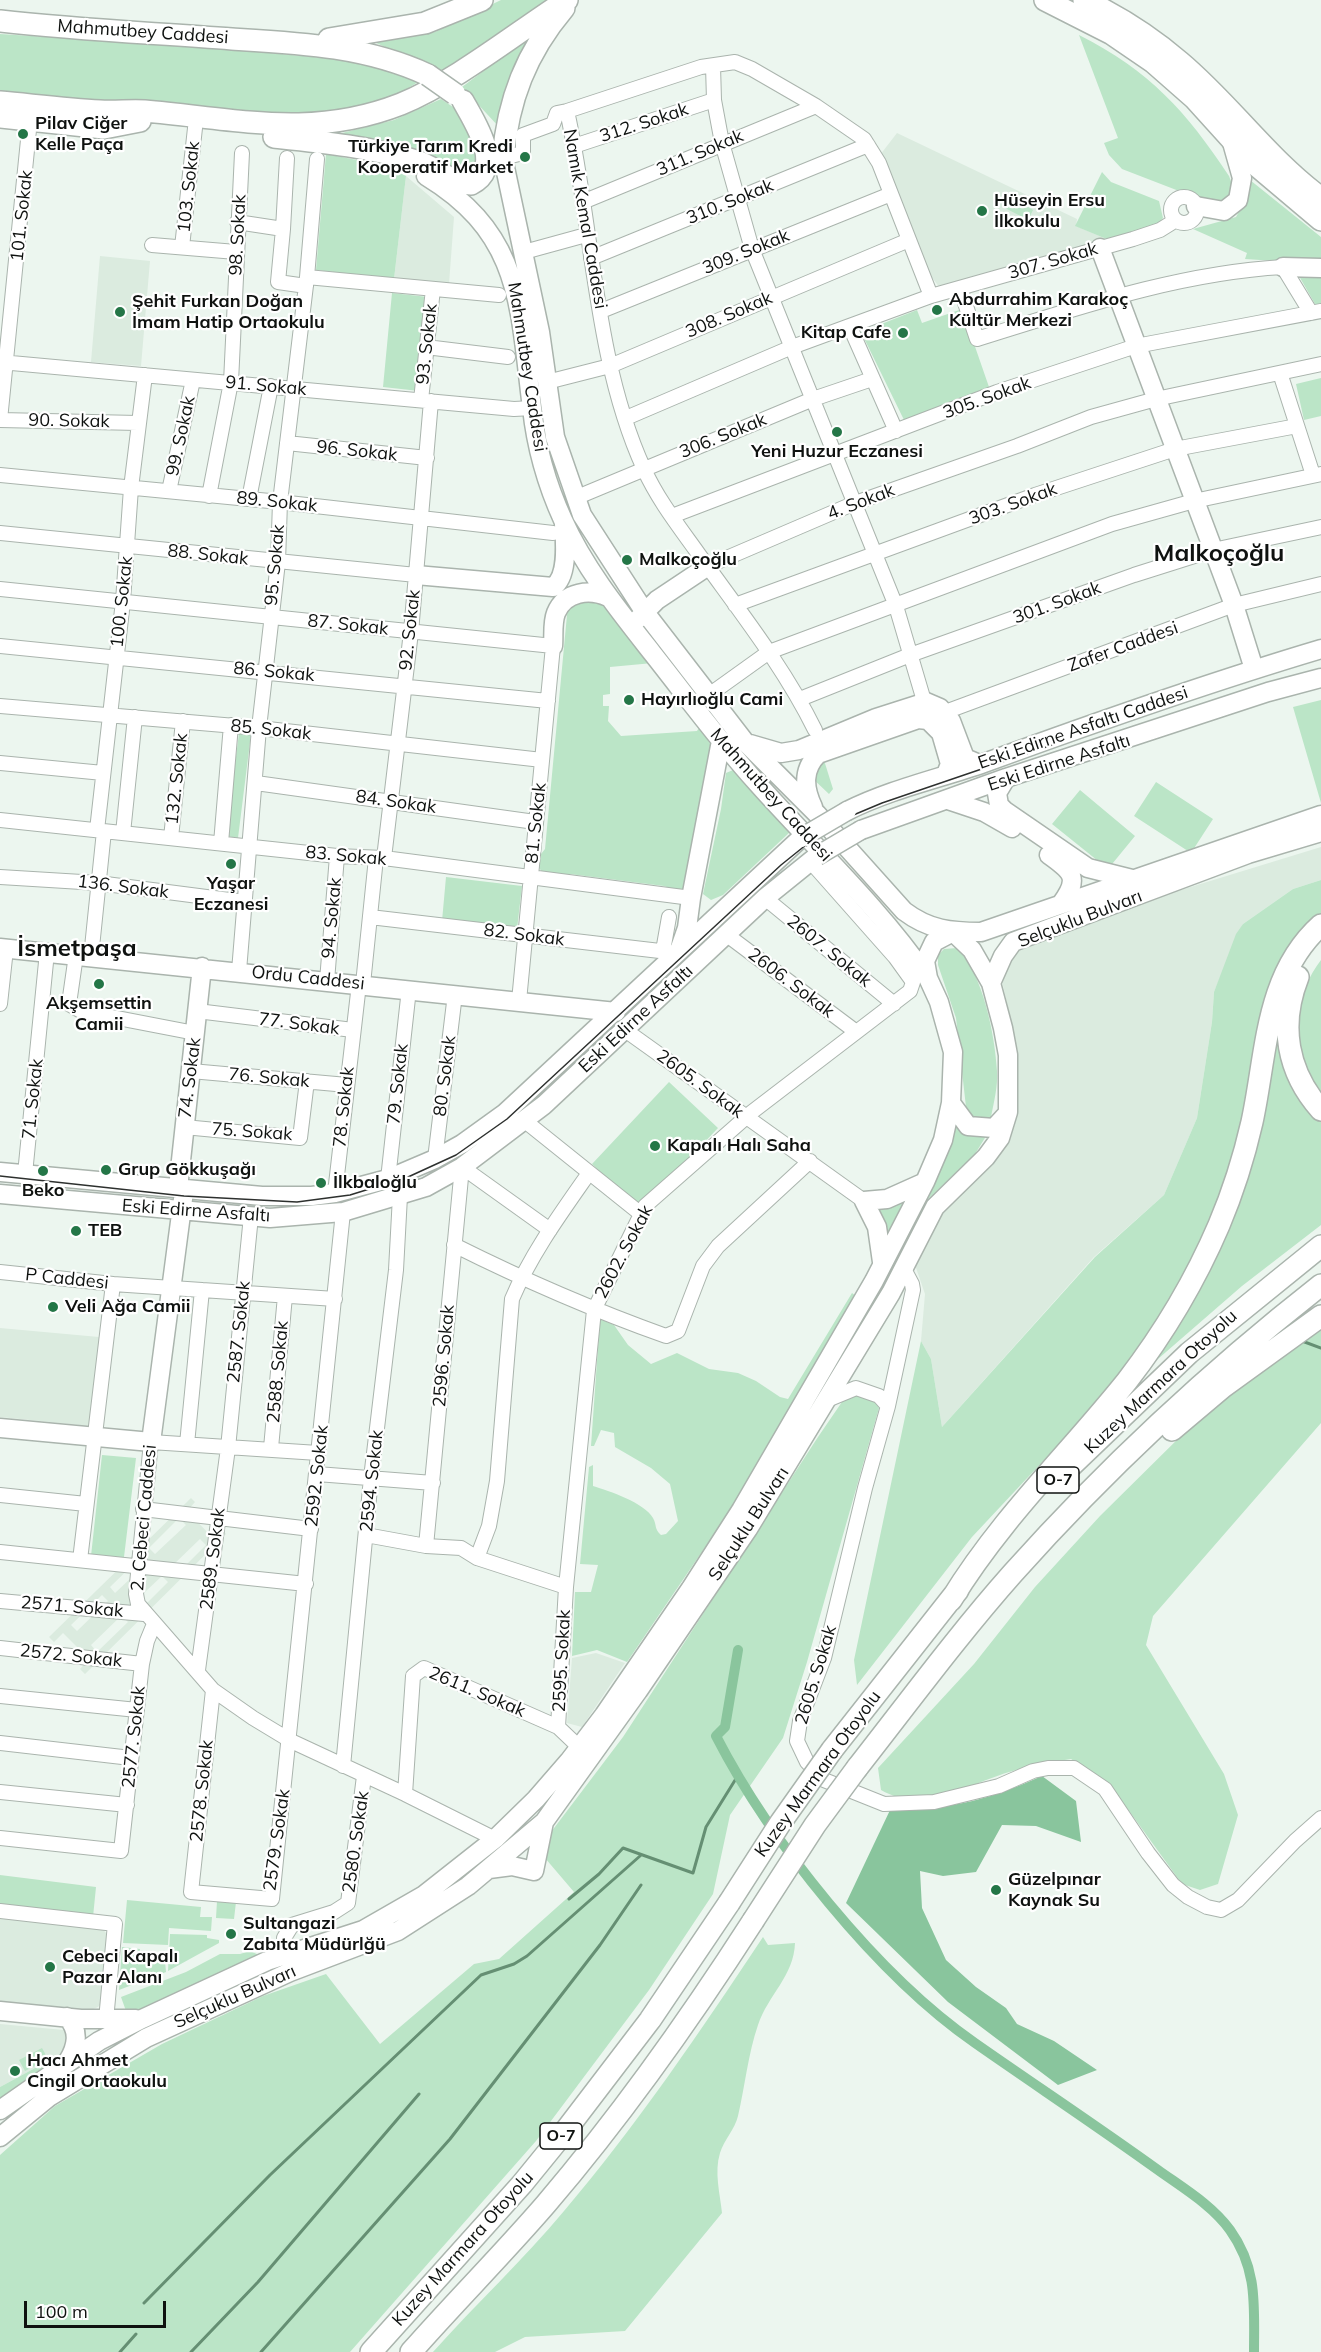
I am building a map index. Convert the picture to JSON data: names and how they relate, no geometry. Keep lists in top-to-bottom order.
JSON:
{
  "streets": {
    "highway": ["Mahmutbey Caddesi", "Kuzey Marmara Otoyolu", "O-7"],
    "main road": [
      "Eski Edirne Asfaltı Caddesi",
      "Eski Edirne Asfaltı",
      "Selçuklu Bulvarı",
      "Ordu Caddesi",
      "74. Sokak",
      "2. Cebeci Caddesi"
    ],
    "street": [
      "312. Sokak",
      "311. Sokak",
      "103. Sokak",
      "310. Sokak",
      "101. Sokak",
      "Namık Kemal Caddesi",
      "98. Sokak",
      "309. Sokak",
      "307. Sokak",
      "308. Sokak",
      "93. Sokak",
      "91. Sokak",
      "305. Sokak",
      "90. Sokak",
      "99. Sokak",
      "306. Sokak",
      "96. Sokak",
      "89. Sokak",
      "4. Sokak",
      "303. Sokak",
      "88. Sokak",
      "95. Sokak",
      "100. Sokak",
      "301. Sokak",
      "87. Sokak",
      "92. Sokak",
      "Zafer Caddesi",
      "86. Sokak",
      "85. Sokak",
      "132. Sokak",
      "84. Sokak",
      "81. Sokak",
      "83. Sokak",
      "136. Sokak",
      "94. Sokak",
      "82. Sokak",
      "2607. Sokak",
      "2606. Sokak",
      "77. Sokak",
      "80. Sokak",
      "76. Sokak",
      "79. Sokak",
      "2605. Sokak",
      "71. Sokak",
      "78. Sokak",
      "75. Sokak",
      "2602. Sokak",
      "P Caddesi",
      "2587. Sokak",
      "2596. Sokak",
      "2588. Sokak",
      "2592. Sokak",
      "2594. Sokak",
      "2589. Sokak",
      "2571. Sokak",
      "2572. Sokak",
      "2595. Sokak",
      "2611. Sokak",
      "2577. Sokak",
      "2578. Sokak",
      "2579. Sokak",
      "2580. Sokak"
    ]
  },
  "crossings": [
    ["Mahmutbey Caddesi", "308. Sokak"],
    ["Mahmutbey Caddesi", "91. Sokak"],
    ["Mahmutbey Caddesi", "306. Sokak"],
    ["Mahmutbey Caddesi", "89. Sokak"],
    ["Mahmutbey Caddesi", "Selçuklu Bulvarı"],
    ["312. Sokak", "Namık Kemal Caddesi"],
    ["311. Sokak", "Namık Kemal Caddesi"],
    ["310. Sokak", "Namık Kemal Caddesi"],
    ["101. Sokak", "91. Sokak"],
    ["101. Sokak", "90. Sokak"],
    ["Namık Kemal Caddesi", "309. Sokak"],
    ["Namık Kemal Caddesi", "307. Sokak"],
    ["Namık Kemal Caddesi", "308. Sokak"],
    ["Namık Kemal Caddesi", "305. Sokak"],
    ["Namık Kemal Caddesi", "306. Sokak"],
    ["Namık Kemal Caddesi", "4. Sokak"],
    ["Namık Kemal Caddesi", "303. Sokak"],
    ["Namık Kemal Caddesi", "301. Sokak"],
    ["98. Sokak", "91. Sokak"],
    ["98. Sokak", "89. Sokak"],
    ["93. Sokak", "91. Sokak"],
    ["93. Sokak", "92. Sokak"],
    ["91. Sokak", "99. Sokak"],
    ["91. Sokak", "95. Sokak"],
    ["91. Sokak", "100. Sokak"],
    ["91. Sokak", "92. Sokak"],
    ["90. Sokak", "100. Sokak"],
    ["99. Sokak", "89. Sokak"],
    ["96. Sokak", "95. Sokak"],
    ["96. Sokak", "92. Sokak"],
    ["89. Sokak", "95. Sokak"],
    ["89. Sokak", "100. Sokak"],
    ["89. Sokak", "92. Sokak"],
    ["88. Sokak", "95. Sokak"],
    ["88. Sokak", "100. Sokak"],
    ["88. Sokak", "92. Sokak"],
    ["95. Sokak", "87. Sokak"],
    ["95. Sokak", "86. Sokak"],
    ["95. Sokak", "85. Sokak"],
    ["95. Sokak", "84. Sokak"],
    ["95. Sokak", "83. Sokak"],
    ["95. Sokak", "136. Sokak"],
    ["95. Sokak", "Ordu Caddesi"],
    ["100. Sokak", "87. Sokak"],
    ["100. Sokak", "86. Sokak"],
    ["100. Sokak", "85. Sokak"],
    ["100. Sokak", "83. Sokak"],
    ["100. Sokak", "136. Sokak"],
    ["100. Sokak", "Ordu Caddesi"],
    ["100. Sokak", "77. Sokak"],
    ["87. Sokak", "92. Sokak"],
    ["87. Sokak", "81. Sokak"],
    ["92. Sokak", "86. Sokak"],
    ["92. Sokak", "85. Sokak"],
    ["92. Sokak", "84. Sokak"],
    ["92. Sokak", "83. Sokak"],
    ["92. Sokak", "82. Sokak"],
    ["92. Sokak", "Ordu Caddesi"],
    ["92. Sokak", "78. Sokak"],
    ["86. Sokak", "81. Sokak"],
    ["Eski Edirne Asfaltı Caddesi", "Eski Edirne Asfaltı"],
    ["85. Sokak", "132. Sokak"],
    ["85. Sokak", "81. Sokak"],
    ["Eski Edirne Asfaltı", "82. Sokak"],
    ["Eski Edirne Asfaltı", "2607. Sokak"],
    ["Eski Edirne Asfaltı", "Ordu Caddesi"],
    ["Eski Edirne Asfaltı", "2606. Sokak"],
    ["Eski Edirne Asfaltı", "80. Sokak"],
    ["Eski Edirne Asfaltı", "74. Sokak"],
    ["Eski Edirne Asfaltı", "79. Sokak"],
    ["Eski Edirne Asfaltı", "2605. Sokak"],
    ["Eski Edirne Asfaltı", "71. Sokak"],
    ["Eski Edirne Asfaltı", "78. Sokak"],
    ["Eski Edirne Asfaltı", "2602. Sokak"],
    ["Eski Edirne Asfaltı", "2587. Sokak"],
    ["Eski Edirne Asfaltı", "2596. Sokak"],
    ["Eski Edirne Asfaltı", "2592. Sokak"],
    ["Eski Edirne Asfaltı", "2594. Sokak"],
    ["Eski Edirne Asfaltı", "2. Cebeci Caddesi"],
    ["132. Sokak", "83. Sokak"],
    ["84. Sokak", "81. Sokak"],
    ["81. Sokak", "83. Sokak"],
    ["81. Sokak", "82. Sokak"],
    ["81. Sokak", "Ordu Caddesi"],
    ["83. Sokak", "94. Sokak"],
    ["94. Sokak", "Ordu Caddesi"],
    ["Selçuklu Bulvarı", "2. Cebeci Caddesi"],
    ["Selçuklu Bulvarı", "2611. Sokak"],
    ["2607. Sokak", "2602. Sokak"],
    ["Ordu Caddesi", "77. Sokak"],
    ["Ordu Caddesi", "80. Sokak"],
    ["Ordu Caddesi", "74. Sokak"],
    ["Ordu Caddesi", "79. Sokak"],
    ["Ordu Caddesi", "71. Sokak"],
    ["Ordu Caddesi", "78. Sokak"],
    ["2606. Sokak", "2602. Sokak"],
    ["77. Sokak", "74. Sokak"],
    ["77. Sokak", "78. Sokak"],
    ["74. Sokak", "76. Sokak"],
    ["74. Sokak", "75. Sokak"],
    ["74. Sokak", "2. Cebeci Caddesi"],
    ["76. Sokak", "78. Sokak"],
    ["76. Sokak", "75. Sokak"],
    ["2605. Sokak", "2602. Sokak"],
    ["2602. Sokak", "2595. Sokak"],
    ["P Caddesi", "2587. Sokak"],
    ["P Caddesi", "2588. Sokak"],
    ["P Caddesi", "2592. Sokak"],
    ["P Caddesi", "2. Cebeci Caddesi"],
    ["2587. Sokak", "2589. Sokak"],
    ["2596. Sokak", "2595. Sokak"],
    ["2592. Sokak", "2. Cebeci Caddesi"],
    ["2592. Sokak", "2579. Sokak"],
    ["2594. Sokak", "2. Cebeci Caddesi"],
    ["2594. Sokak", "2595. Sokak"],
    ["2. Cebeci Caddesi", "2589. Sokak"],
    ["2. Cebeci Caddesi", "2571. Sokak"],
    ["2. Cebeci Caddesi", "2611. Sokak"],
    ["2. Cebeci Caddesi", "2577. Sokak"],
    ["2. Cebeci Caddesi", "2578. Sokak"],
    ["2. Cebeci Caddesi", "2579. Sokak"],
    ["2. Cebeci Caddesi", "2580. Sokak"],
    ["2572. Sokak", "2577. Sokak"],
    ["2595. Sokak", "2611. Sokak"],
    ["2578. Sokak", "2579. Sokak"]
  ],
  "districts": ["Malkoçoğlu", "İsmetpaşa"],
  "places": [
    "Pilav Ciğer Kelle Paça",
    "Türkiye Tarım Kredi Kooperatif Market",
    "Hüseyin Ersu İlkokulu",
    "Abdurrahim Karakoç Kültür Merkezi",
    "Şehit Furkan Doğan İmam Hatip Ortaokulu",
    "Kitap Cafe",
    "Yeni Huzur Eczanesi",
    "Malkoçoğlu",
    "Hayırlıoğlu Cami",
    "Yaşar Eczanesi",
    "Akşemsettin Camii",
    "Kapalı Halı Saha",
    "Grup Gökkuşağı",
    "Beko",
    "İlkbaloğlu",
    "TEB",
    "Veli Ağa Camii",
    "Güzelpınar Kaynak Su",
    "Sultangazi Zabıta Müdürlğü",
    "Cebeci Kapalı Pazar Alanı",
    "Hacı Ahmet Cingil Ortaokulu"
  ],
  "scale_bar": "100 m"
}
